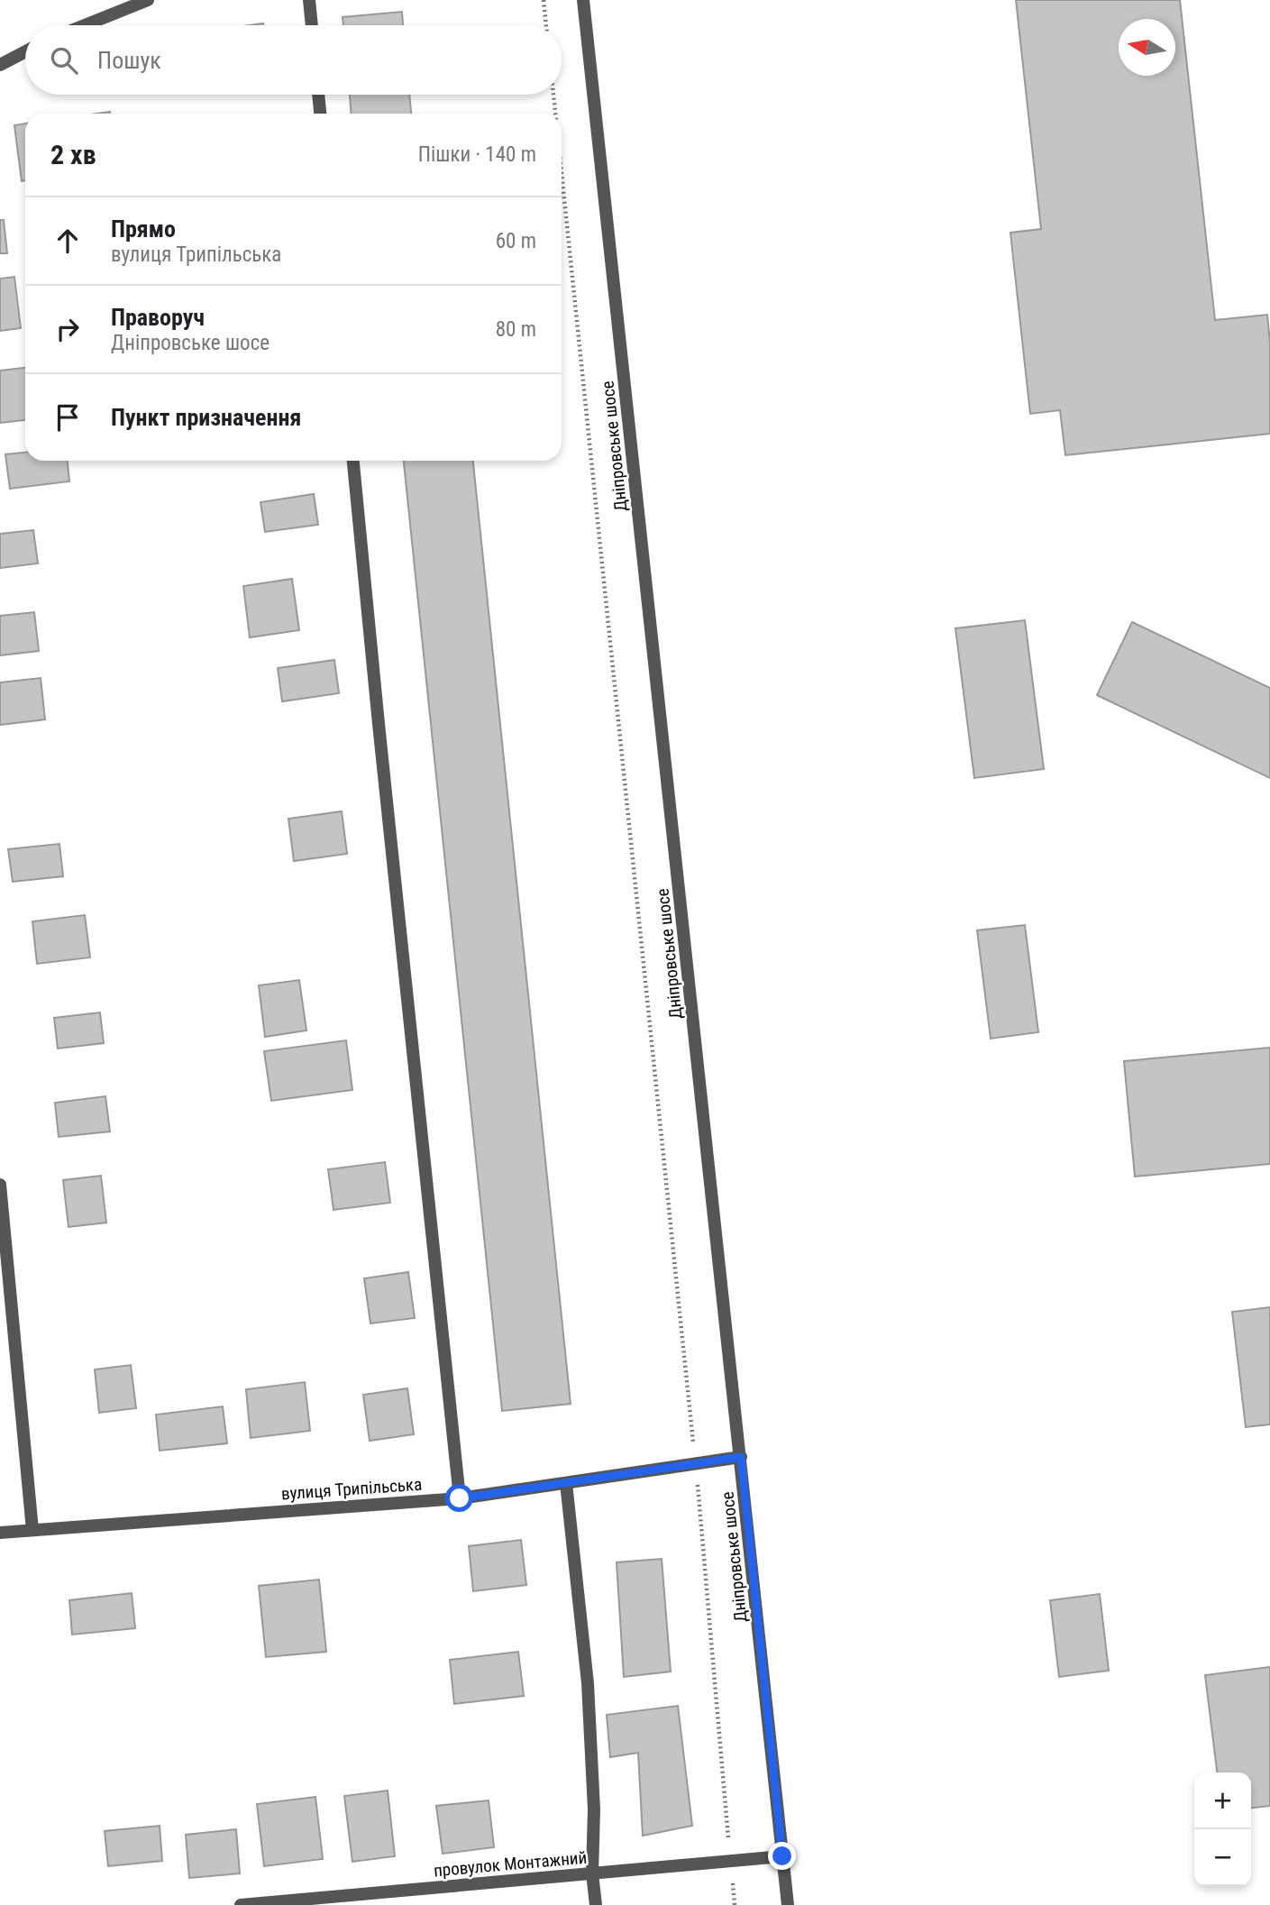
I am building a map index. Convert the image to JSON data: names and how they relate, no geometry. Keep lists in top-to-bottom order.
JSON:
{
  "streets": {
    "street": ["Дніпровське шосе", "вулиця Трипільська", "провулок Монтажний"]
  },
  "crossings": [
    ["Дніпровське шосе", "вулиця Трипільська"],
    ["Дніпровське шосе", "провулок Монтажний"]
  ],
  "north": "left",
  "page": {
    "search": "Пошук",
    "heading": ["2 хв", "Пішки · 140 m"],
    "list": [
      ["Прямо", "вулиця Трипільська", "60 m"],
      ["Праворуч", "Дніпровське шосе", "80 m"],
      "Пункт призначення"
    ],
    "map_buttons": ["+", "−"]
  }
}
